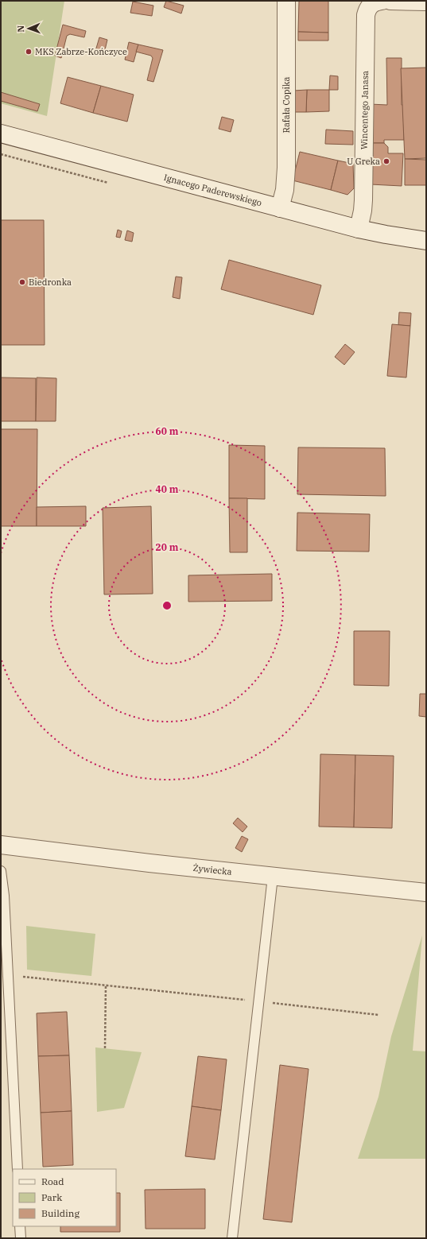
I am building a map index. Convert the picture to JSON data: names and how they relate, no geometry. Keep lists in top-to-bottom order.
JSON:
{
  "streets": {
    "street": [
      "Rafała Copika",
      "Wincentego Janasa",
      "Ignacego Paderewskiego",
      "Żywiecka"
    ]
  },
  "crossings": [
    ["Rafała Copika", "Ignacego Paderewskiego"],
    ["Wincentego Janasa", "Ignacego Paderewskiego"]
  ],
  "places": ["MKS Zabrze-Kończyce", "U Greka", "Biedronka"],
  "legend": ["Road", "Park", "Building"],
  "north": "left",
  "rings": ["60 m", "40 m", "20 m"]
}
